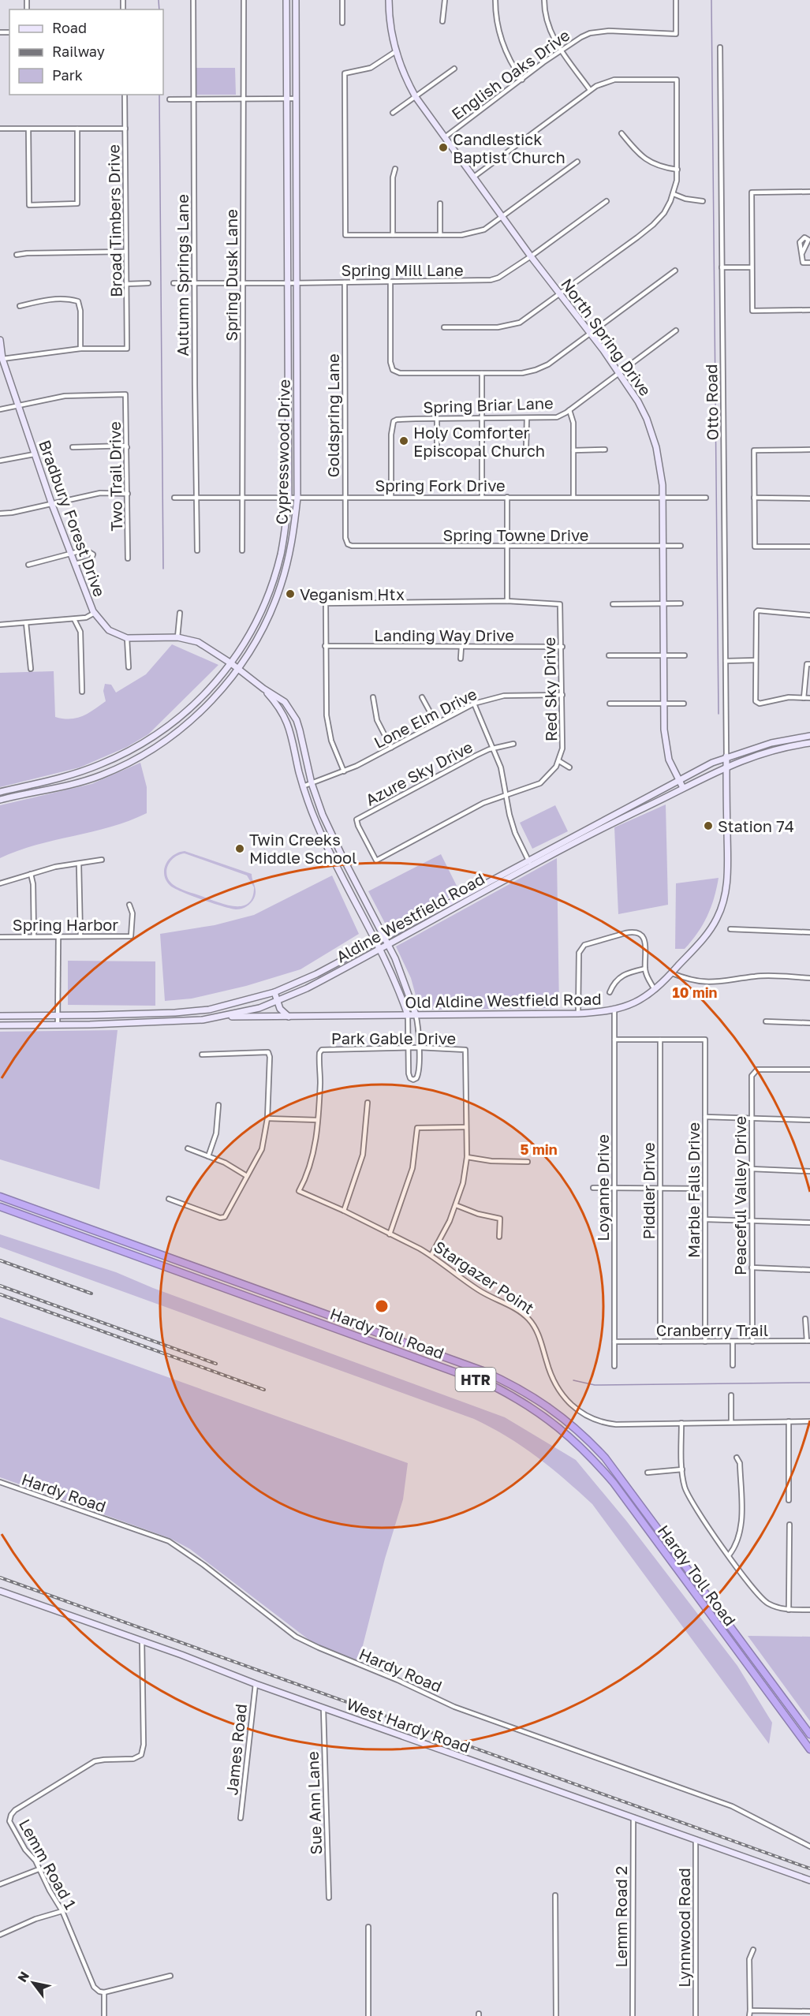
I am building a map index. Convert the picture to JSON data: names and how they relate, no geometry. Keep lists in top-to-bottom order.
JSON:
{
  "streets": {
    "highway": ["Hardy Toll Road", "HTR"],
    "main road": [
      "North Spring Drive",
      "Cypresswood Drive",
      "Bradbury Forest Drive",
      "Aldine Westfield Road",
      "Old Aldine Westfield Road",
      "West Hardy Road"
    ],
    "street": [
      "English Oaks Drive",
      "Broad Timbers Drive",
      "Spring Mill Lane",
      "Autumn Springs Lane",
      "Spring Dusk Lane",
      "Otto Road",
      "Spring Briar Lane",
      "Goldspring Lane",
      "Two Trail Drive",
      "Spring Fork Drive",
      "Spring Towne Drive",
      "Landing Way Drive",
      "Red Sky Drive",
      "Lone Elm Drive",
      "Azure Sky Drive",
      "Spring Harbor",
      "Park Gable Drive",
      "Loyanne Drive",
      "Marble Falls Drive",
      "Piddler Drive",
      "Peaceful Valley Drive",
      "Stargazer Point",
      "Cranberry Trail",
      "Hardy Road",
      "James Road",
      "Sue Ann Lane",
      "Lemm Road 1",
      "Lemm Road 2",
      "Lynnwood Road"
    ]
  },
  "crossings": [
    ["English Oaks Drive", "North Spring Drive"],
    ["Spring Mill Lane", "Autumn Springs Lane"],
    ["Spring Mill Lane", "Spring Dusk Lane"],
    ["Spring Mill Lane", "North Spring Drive"],
    ["Spring Mill Lane", "Goldspring Lane"],
    ["Spring Mill Lane", "Cypresswood Drive"],
    ["Autumn Springs Lane", "Spring Fork Drive"],
    ["Spring Dusk Lane", "Spring Fork Drive"],
    ["North Spring Drive", "Spring Briar Lane"],
    ["North Spring Drive", "Spring Fork Drive"],
    ["North Spring Drive", "Spring Towne Drive"],
    ["North Spring Drive", "Aldine Westfield Road"],
    ["Otto Road", "Aldine Westfield Road"],
    ["Otto Road", "Old Aldine Westfield Road"],
    ["Spring Briar Lane", "Spring Fork Drive"],
    ["Goldspring Lane", "Spring Fork Drive"],
    ["Goldspring Lane", "Spring Towne Drive"],
    ["Cypresswood Drive", "Spring Fork Drive"],
    ["Cypresswood Drive", "Bradbury Forest Drive"],
    ["Two Trail Drive", "Bradbury Forest Drive"],
    ["Landing Way Drive", "Red Sky Drive"],
    ["Red Sky Drive", "Lone Elm Drive"],
    ["Red Sky Drive", "Azure Sky Drive"],
    ["Aldine Westfield Road", "Old Aldine Westfield Road"],
    ["Old Aldine Westfield Road", "Loyanne Drive"],
    ["Park Gable Drive", "Stargazer Point"],
    ["Loyanne Drive", "Cranberry Trail"],
    ["Marble Falls Drive", "Piddler Drive"],
    ["Marble Falls Drive", "Cranberry Trail"],
    ["Piddler Drive", "Cranberry Trail"],
    ["Peaceful Valley Drive", "Cranberry Trail"],
    ["West Hardy Road", "James Road"],
    ["West Hardy Road", "Sue Ann Lane"],
    ["West Hardy Road", "Lemm Road 1"],
    ["West Hardy Road", "Lemm Road 2"],
    ["West Hardy Road", "Lynnwood Road"]
  ],
  "places": [
    "Candlestick Baptist Church",
    "Holy Comforter Episcopal Church",
    "Veganism Htx",
    "Station 74",
    "Twin Creeks Middle School"
  ],
  "legend": ["Road", "Railway", "Park"],
  "north": "top left",
  "rings": ["10 min", "5 min"]
}
